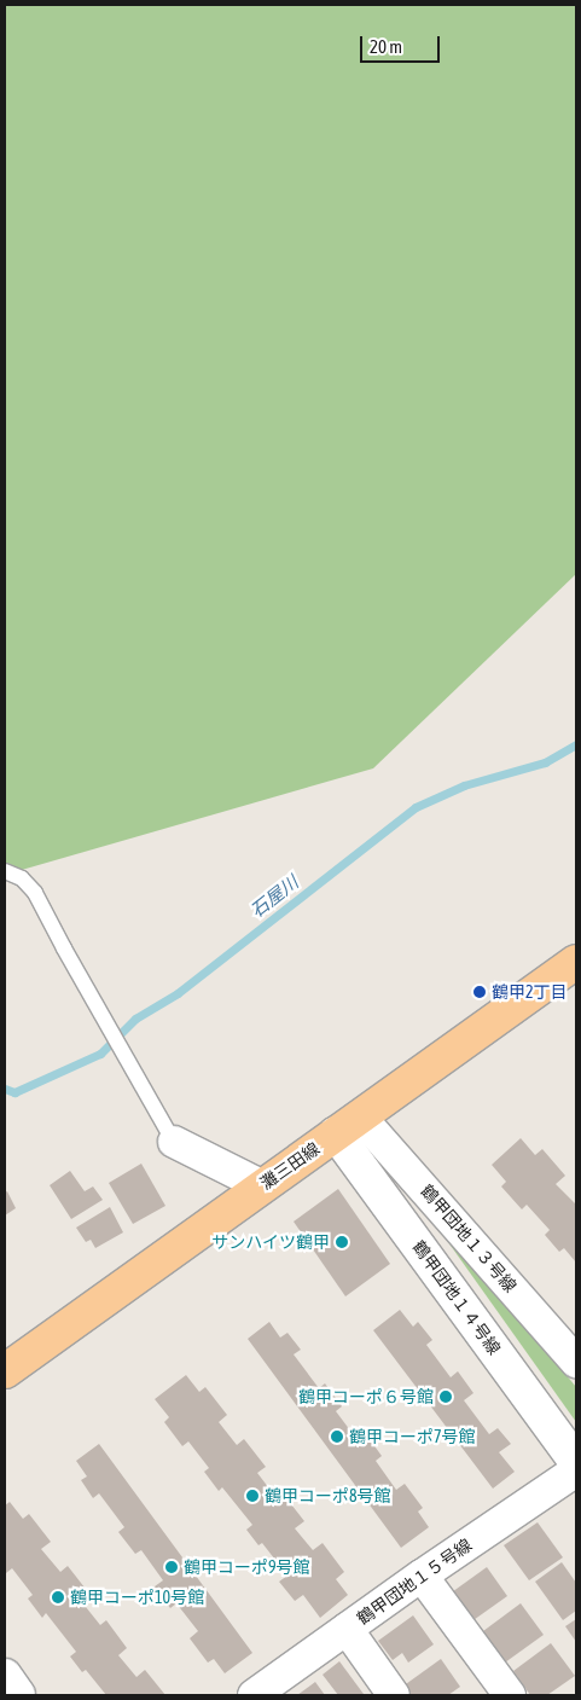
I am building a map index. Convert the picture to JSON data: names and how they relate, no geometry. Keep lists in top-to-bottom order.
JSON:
{
  "streets": {
    "main road": ["灘三田線"],
    "street": ["鶴甲団地１３号線", "鶴甲団地１４号線", "鶴甲団地１５号線"]
  },
  "crossings": [
    ["灘三田線", "鶴甲団地１３号線"],
    ["灘三田線", "鶴甲団地１４号線"],
    ["鶴甲団地１３号線", "鶴甲団地１４号線"]
  ],
  "water": ["石屋川"],
  "places": [
    "鶴甲2丁目",
    "サンハイツ鶴甲",
    "鶴甲コーポ６号館",
    "鶴甲コーポ7号館",
    "鶴甲コーポ8号館",
    "鶴甲コーポ9号館",
    "鶴甲コーポ10号館"
  ],
  "scale_bar": "20 m"
}
